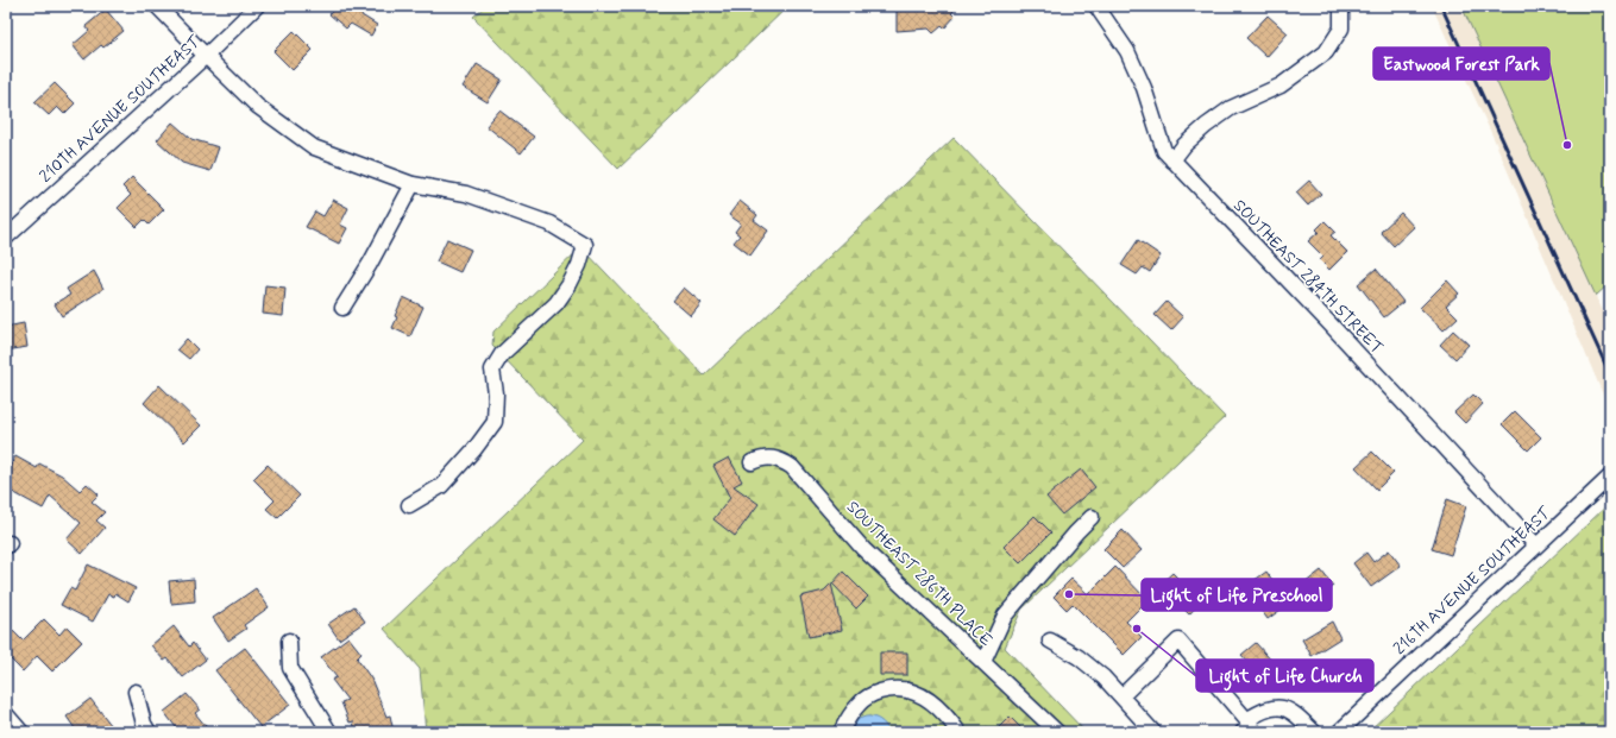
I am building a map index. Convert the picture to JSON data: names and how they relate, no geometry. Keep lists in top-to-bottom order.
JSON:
{
  "streets": {
    "street": [
      "210TH AVENUE SOUTHEAST",
      "SOUTHEAST 284TH STREET",
      "SOUTHEAST 286TH PLACE",
      "216TH AVENUE SOUTHEAST"
    ]
  },
  "crossings": [
    ["SOUTHEAST 284TH STREET", "216TH AVENUE SOUTHEAST"]
  ],
  "places": ["Eastwood Forest Park", "Light of Life Preschool", "Light of Life Church"]
}
